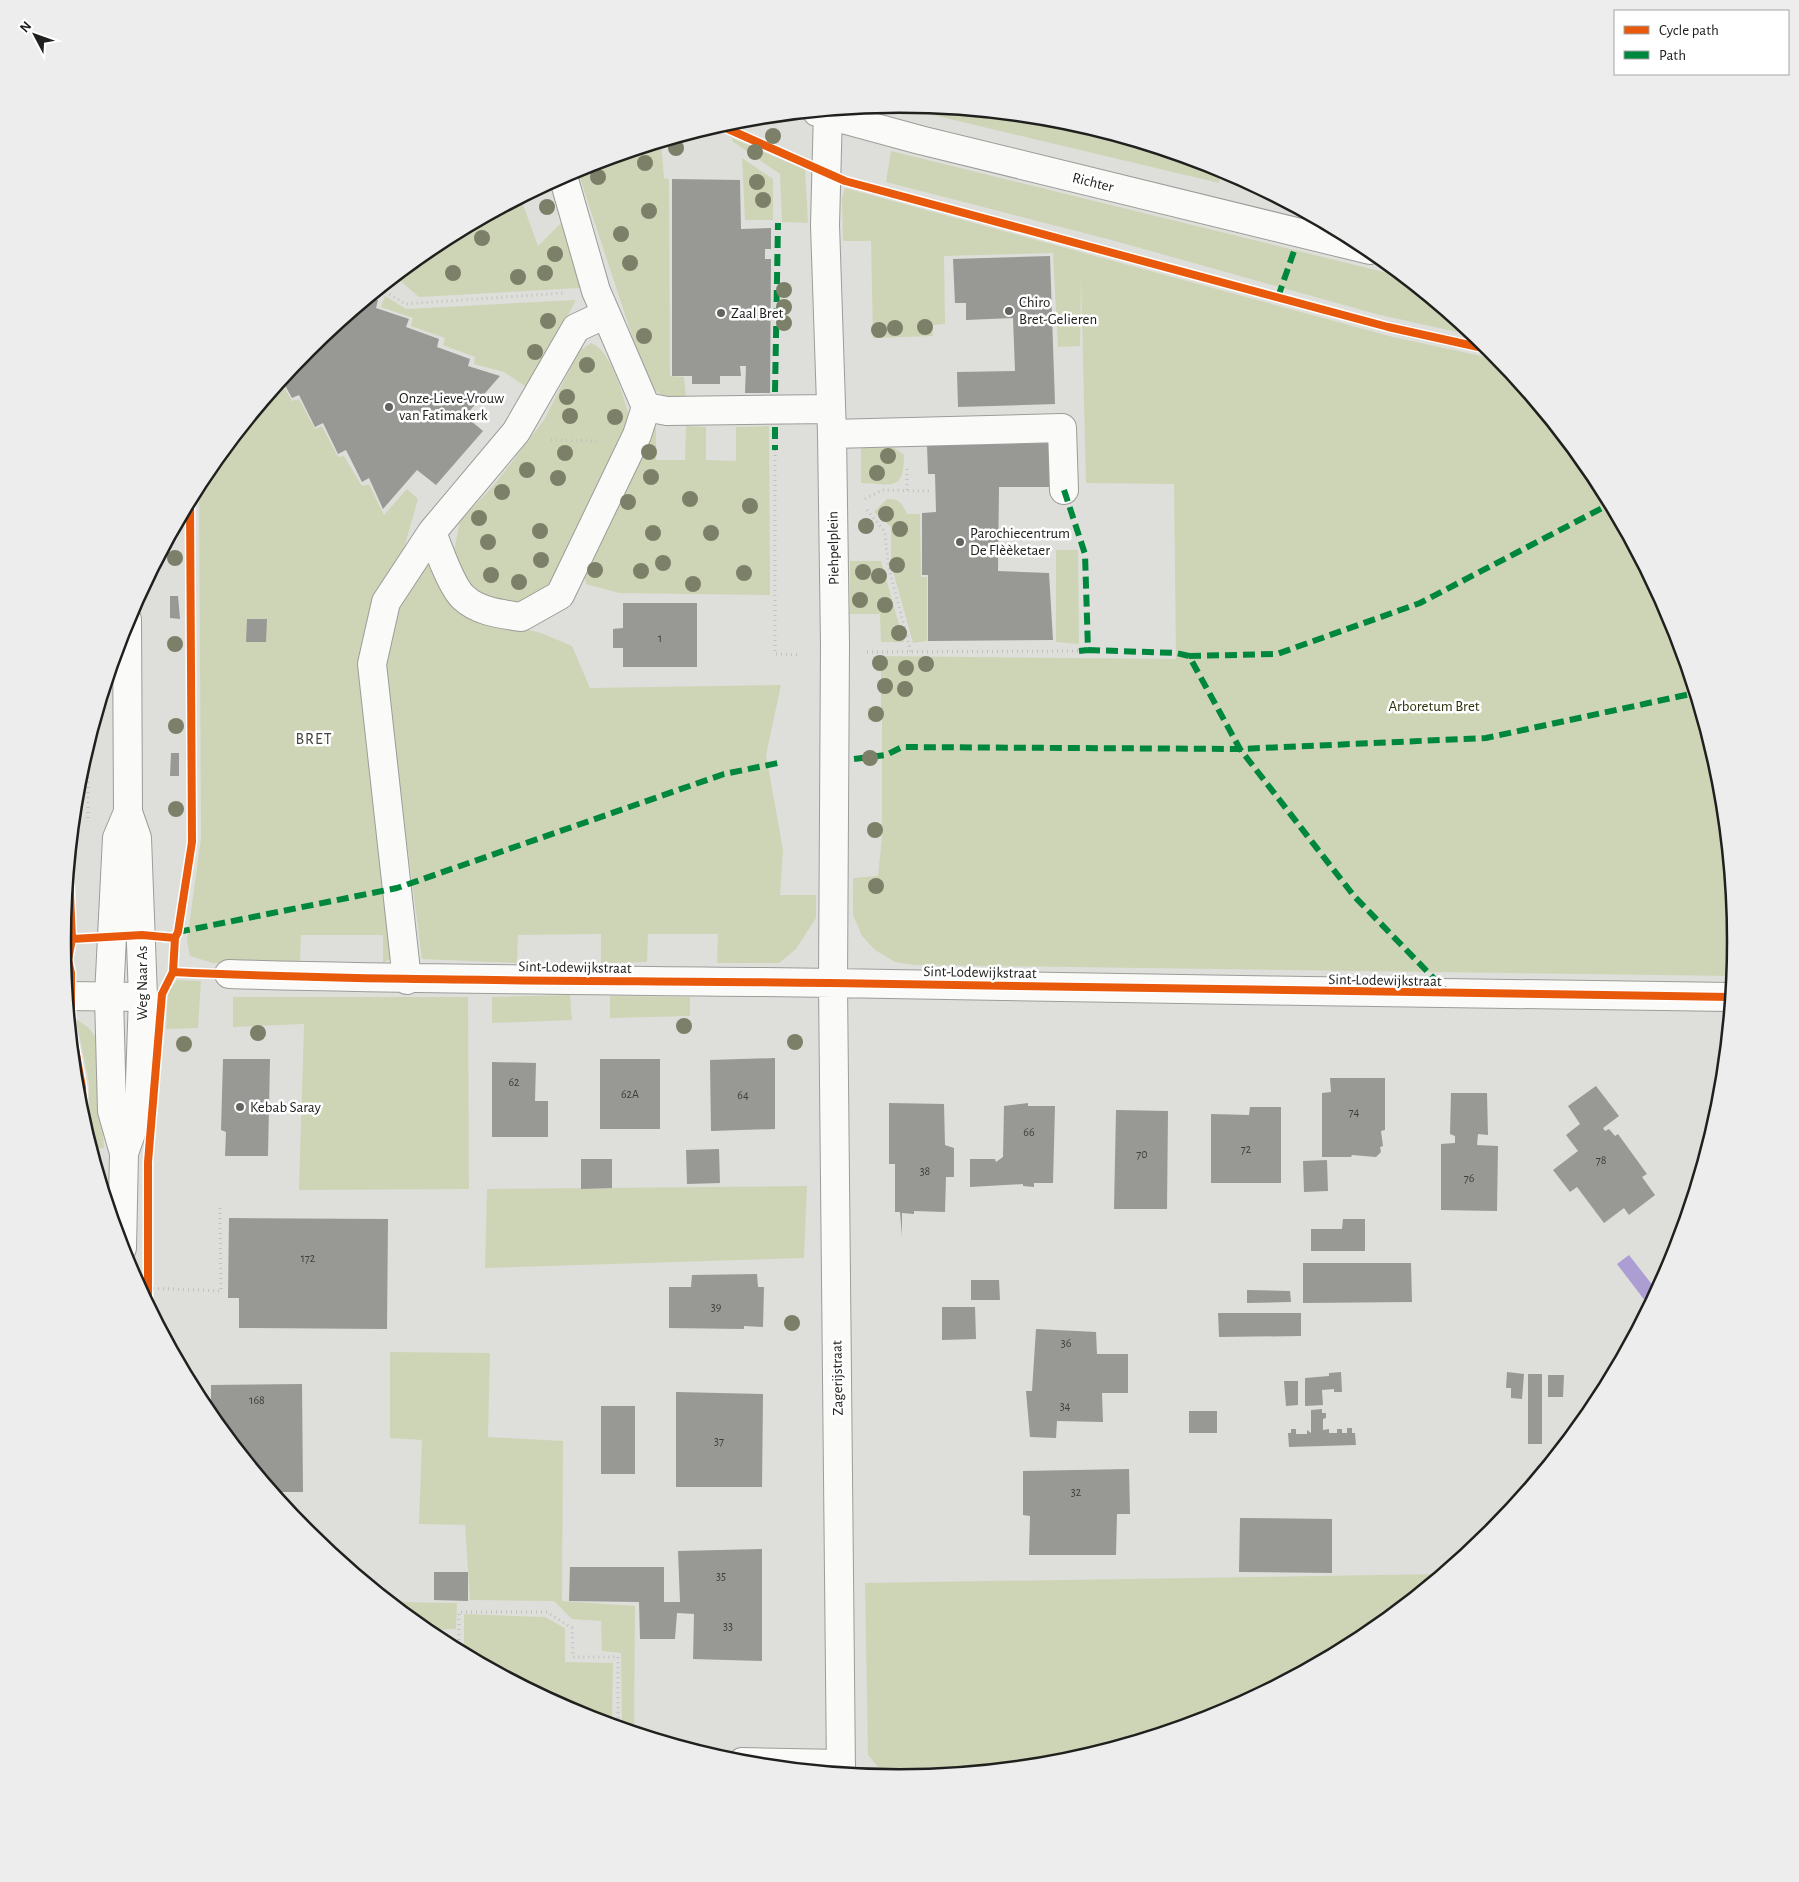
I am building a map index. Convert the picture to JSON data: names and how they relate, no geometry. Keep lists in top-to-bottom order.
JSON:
{
  "streets": {
    "street": [
      "Richter",
      "Piehpelplein",
      "Sint-Lodewijkstraat",
      "Weg Naar As",
      "Zagerijstraat"
    ]
  },
  "crossings": [
    ["Piehpelplein", "Sint-Lodewijkstraat"],
    ["Piehpelplein", "Zagerijstraat"],
    ["Sint-Lodewijkstraat", "Zagerijstraat"]
  ],
  "districts": ["BRET"],
  "parks": ["Arboretum Bret"],
  "places": [
    "Chiro Bret-Gelieren",
    "Zaal Bret",
    "Onze-Lieve-Vrouw van Fatimakerk",
    "Parochiecentrum De Flèèketaer",
    "Kebab Saray"
  ],
  "house_numbers": [
    "1",
    "62",
    "62A",
    "64",
    "74",
    "66",
    "72",
    "70",
    "78",
    "38",
    "76",
    "172",
    "39",
    "36",
    "168",
    "34",
    "37",
    "32",
    "35",
    "33"
  ],
  "legend": ["Cycle path", "Path"],
  "north": "top left"
}
